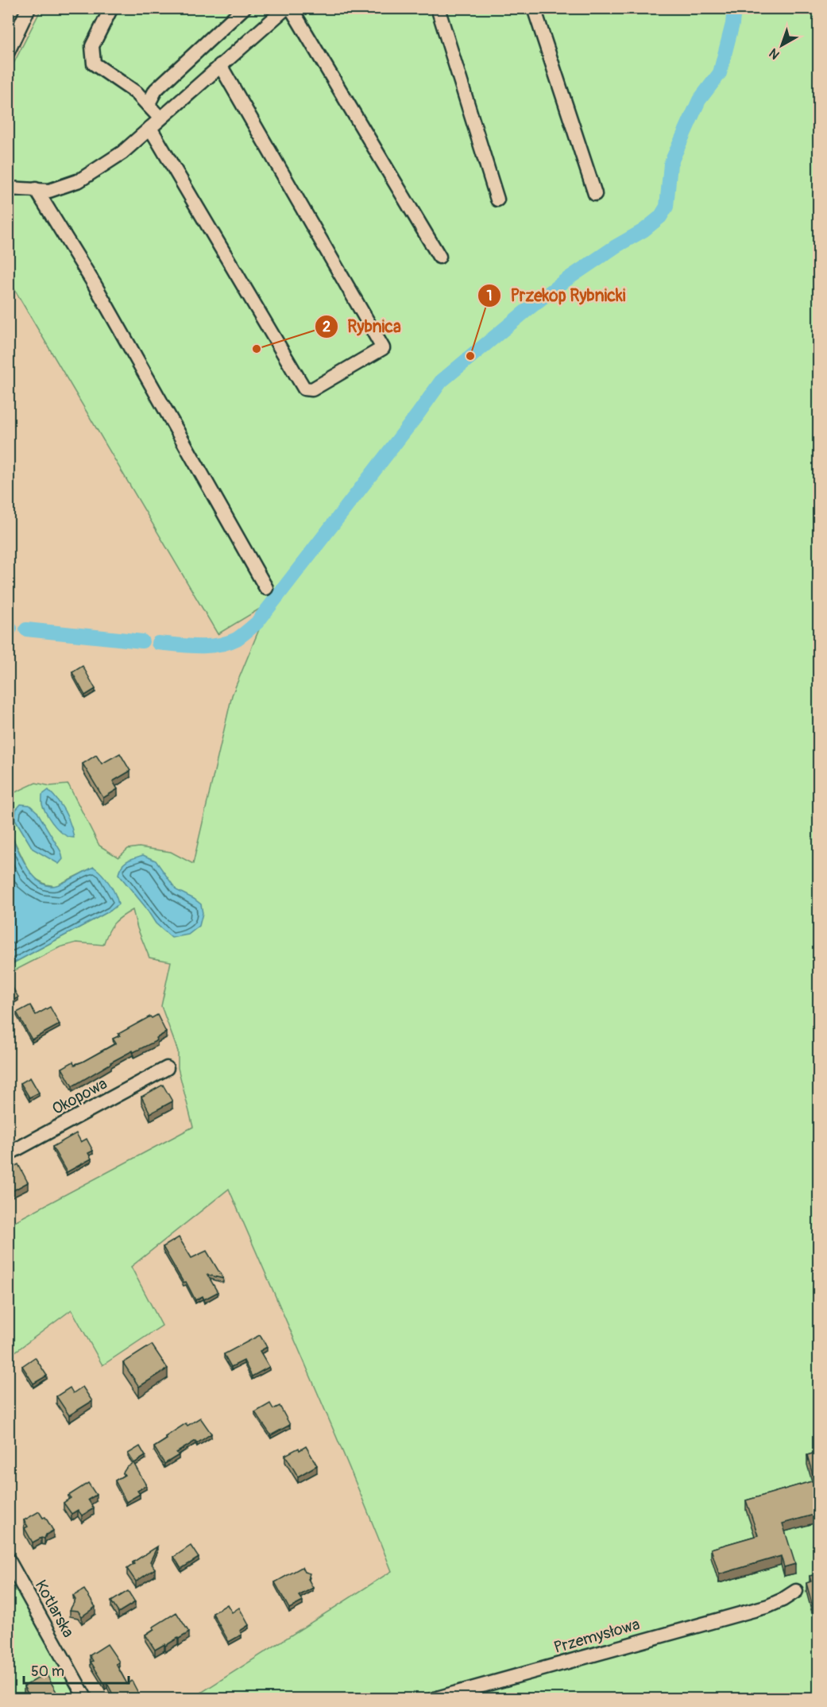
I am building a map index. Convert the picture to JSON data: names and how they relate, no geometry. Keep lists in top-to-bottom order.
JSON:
{
  "streets": {
    "street": ["Okopowa", "Kotlarska", "Przemysłowa"]
  },
  "places": ["Rybnica", "Przekop Rybnicki"],
  "scale_bar": "50 m",
  "north": "bottom left"
}
